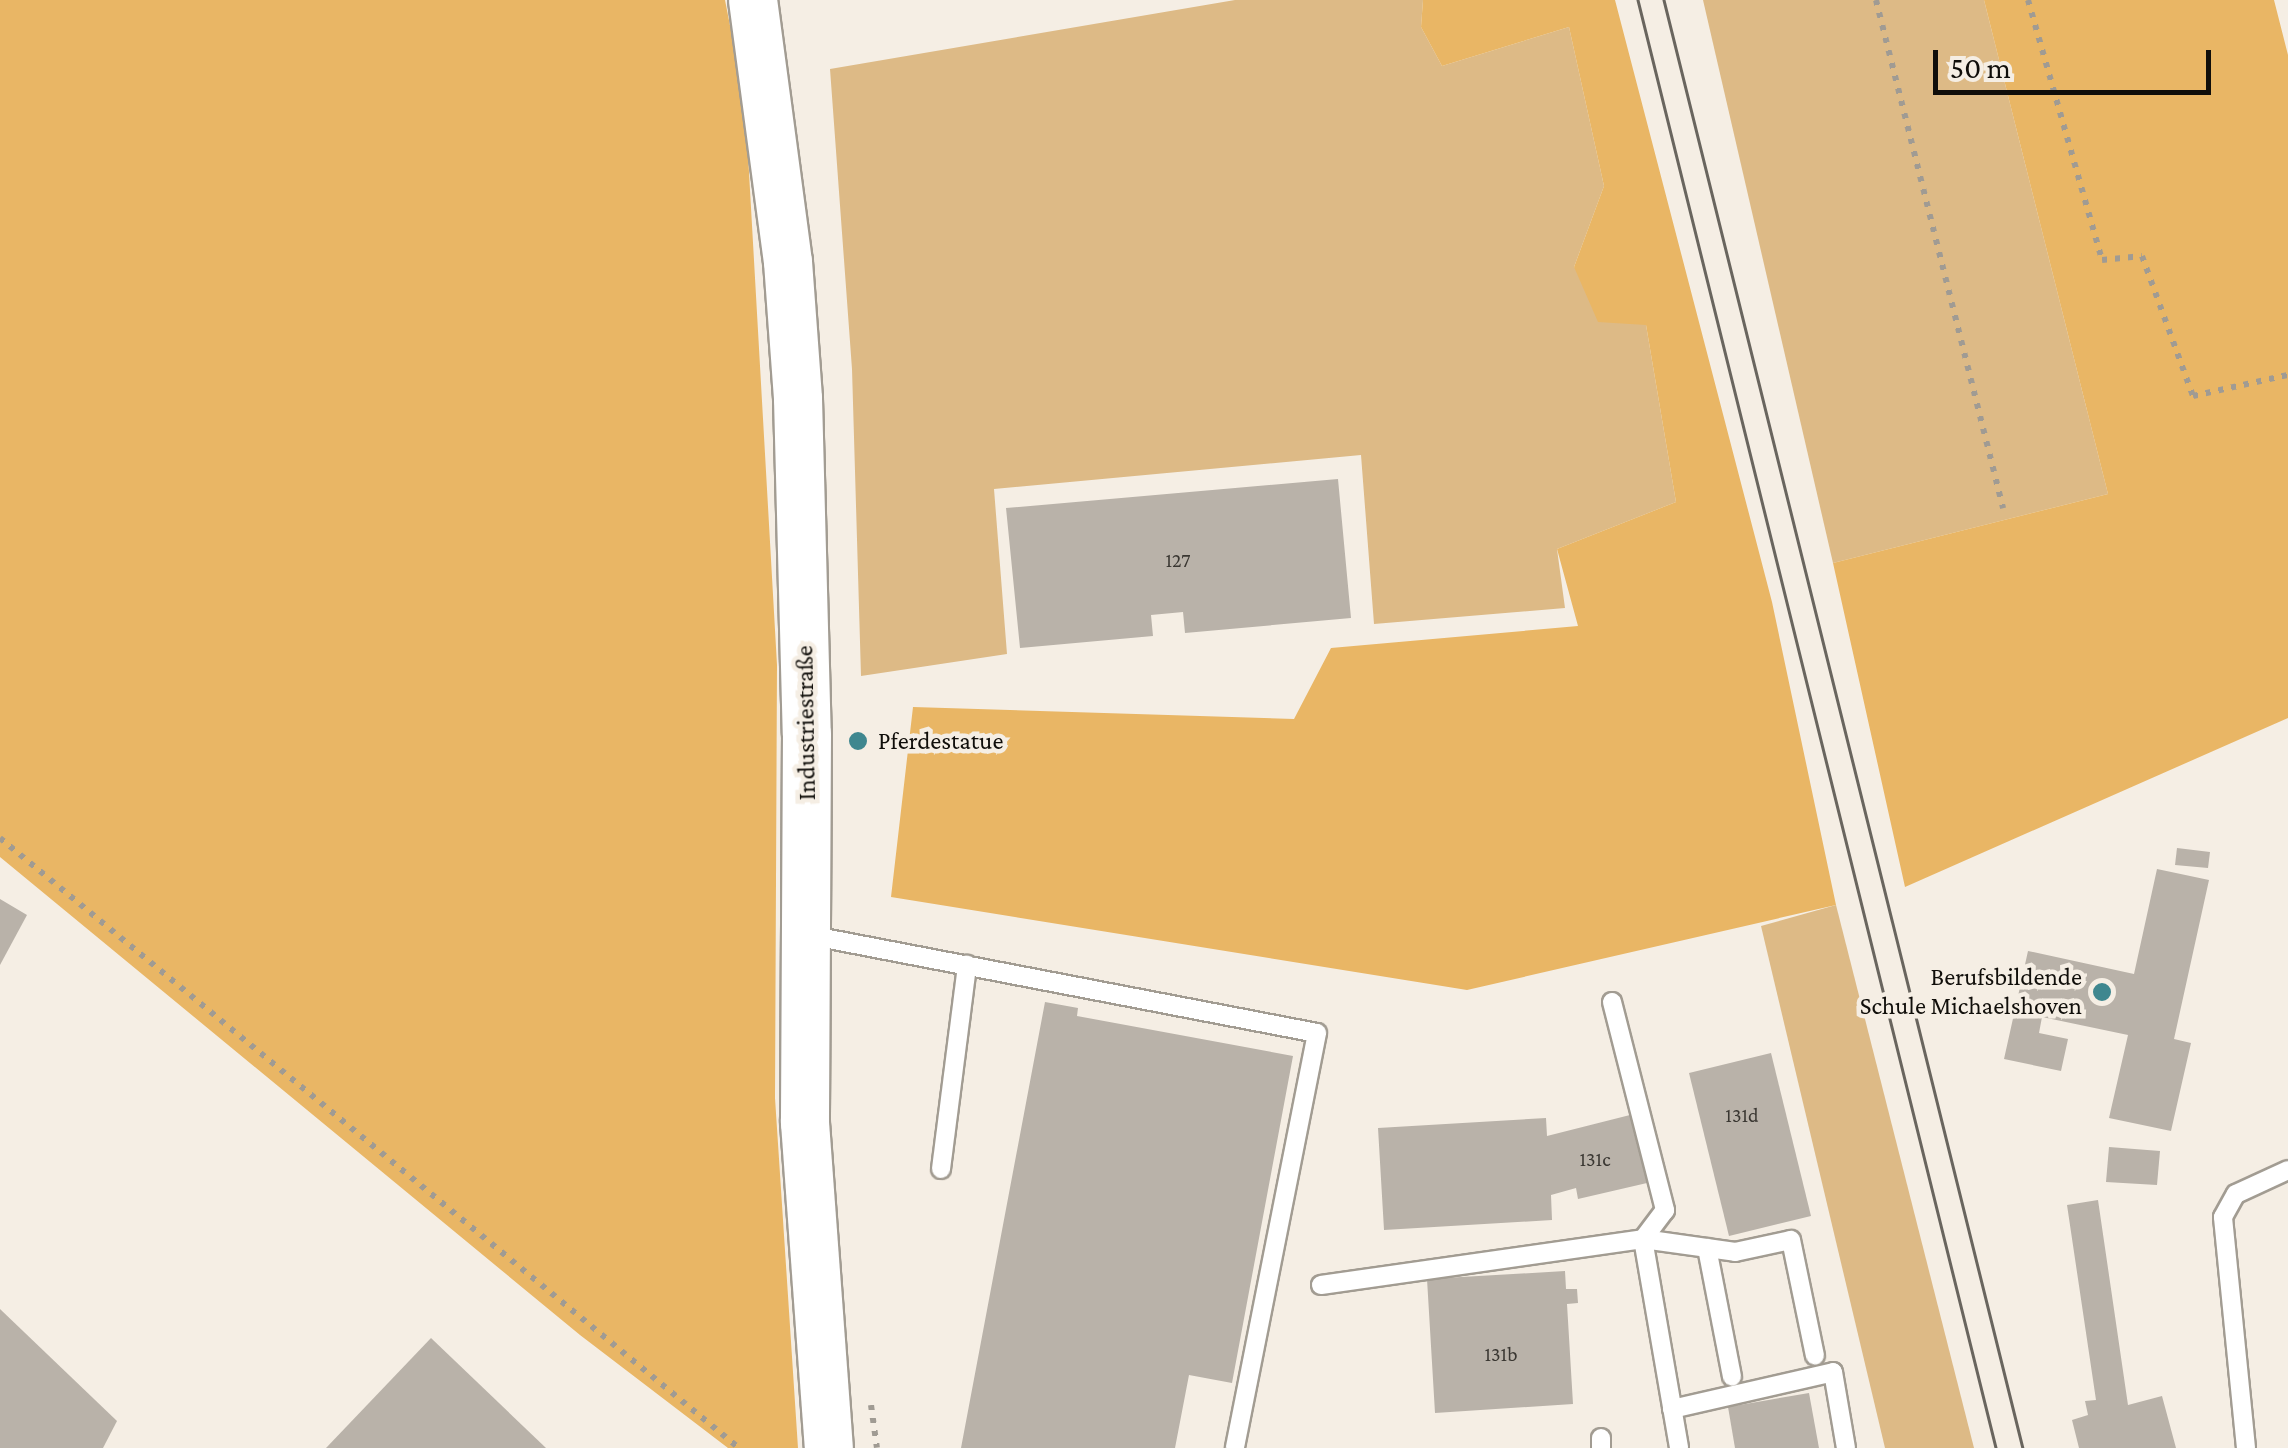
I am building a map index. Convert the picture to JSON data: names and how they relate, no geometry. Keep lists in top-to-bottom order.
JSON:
{
  "streets": {
    "main road": ["Industriestraße"]
  },
  "places": ["Pferdestatue", "Berufsbildende Schule Michaelshoven"],
  "house_numbers": [
    "127",
    "131d",
    "131c",
    "131b"
  ],
  "scale_bar": "50 m"
}
